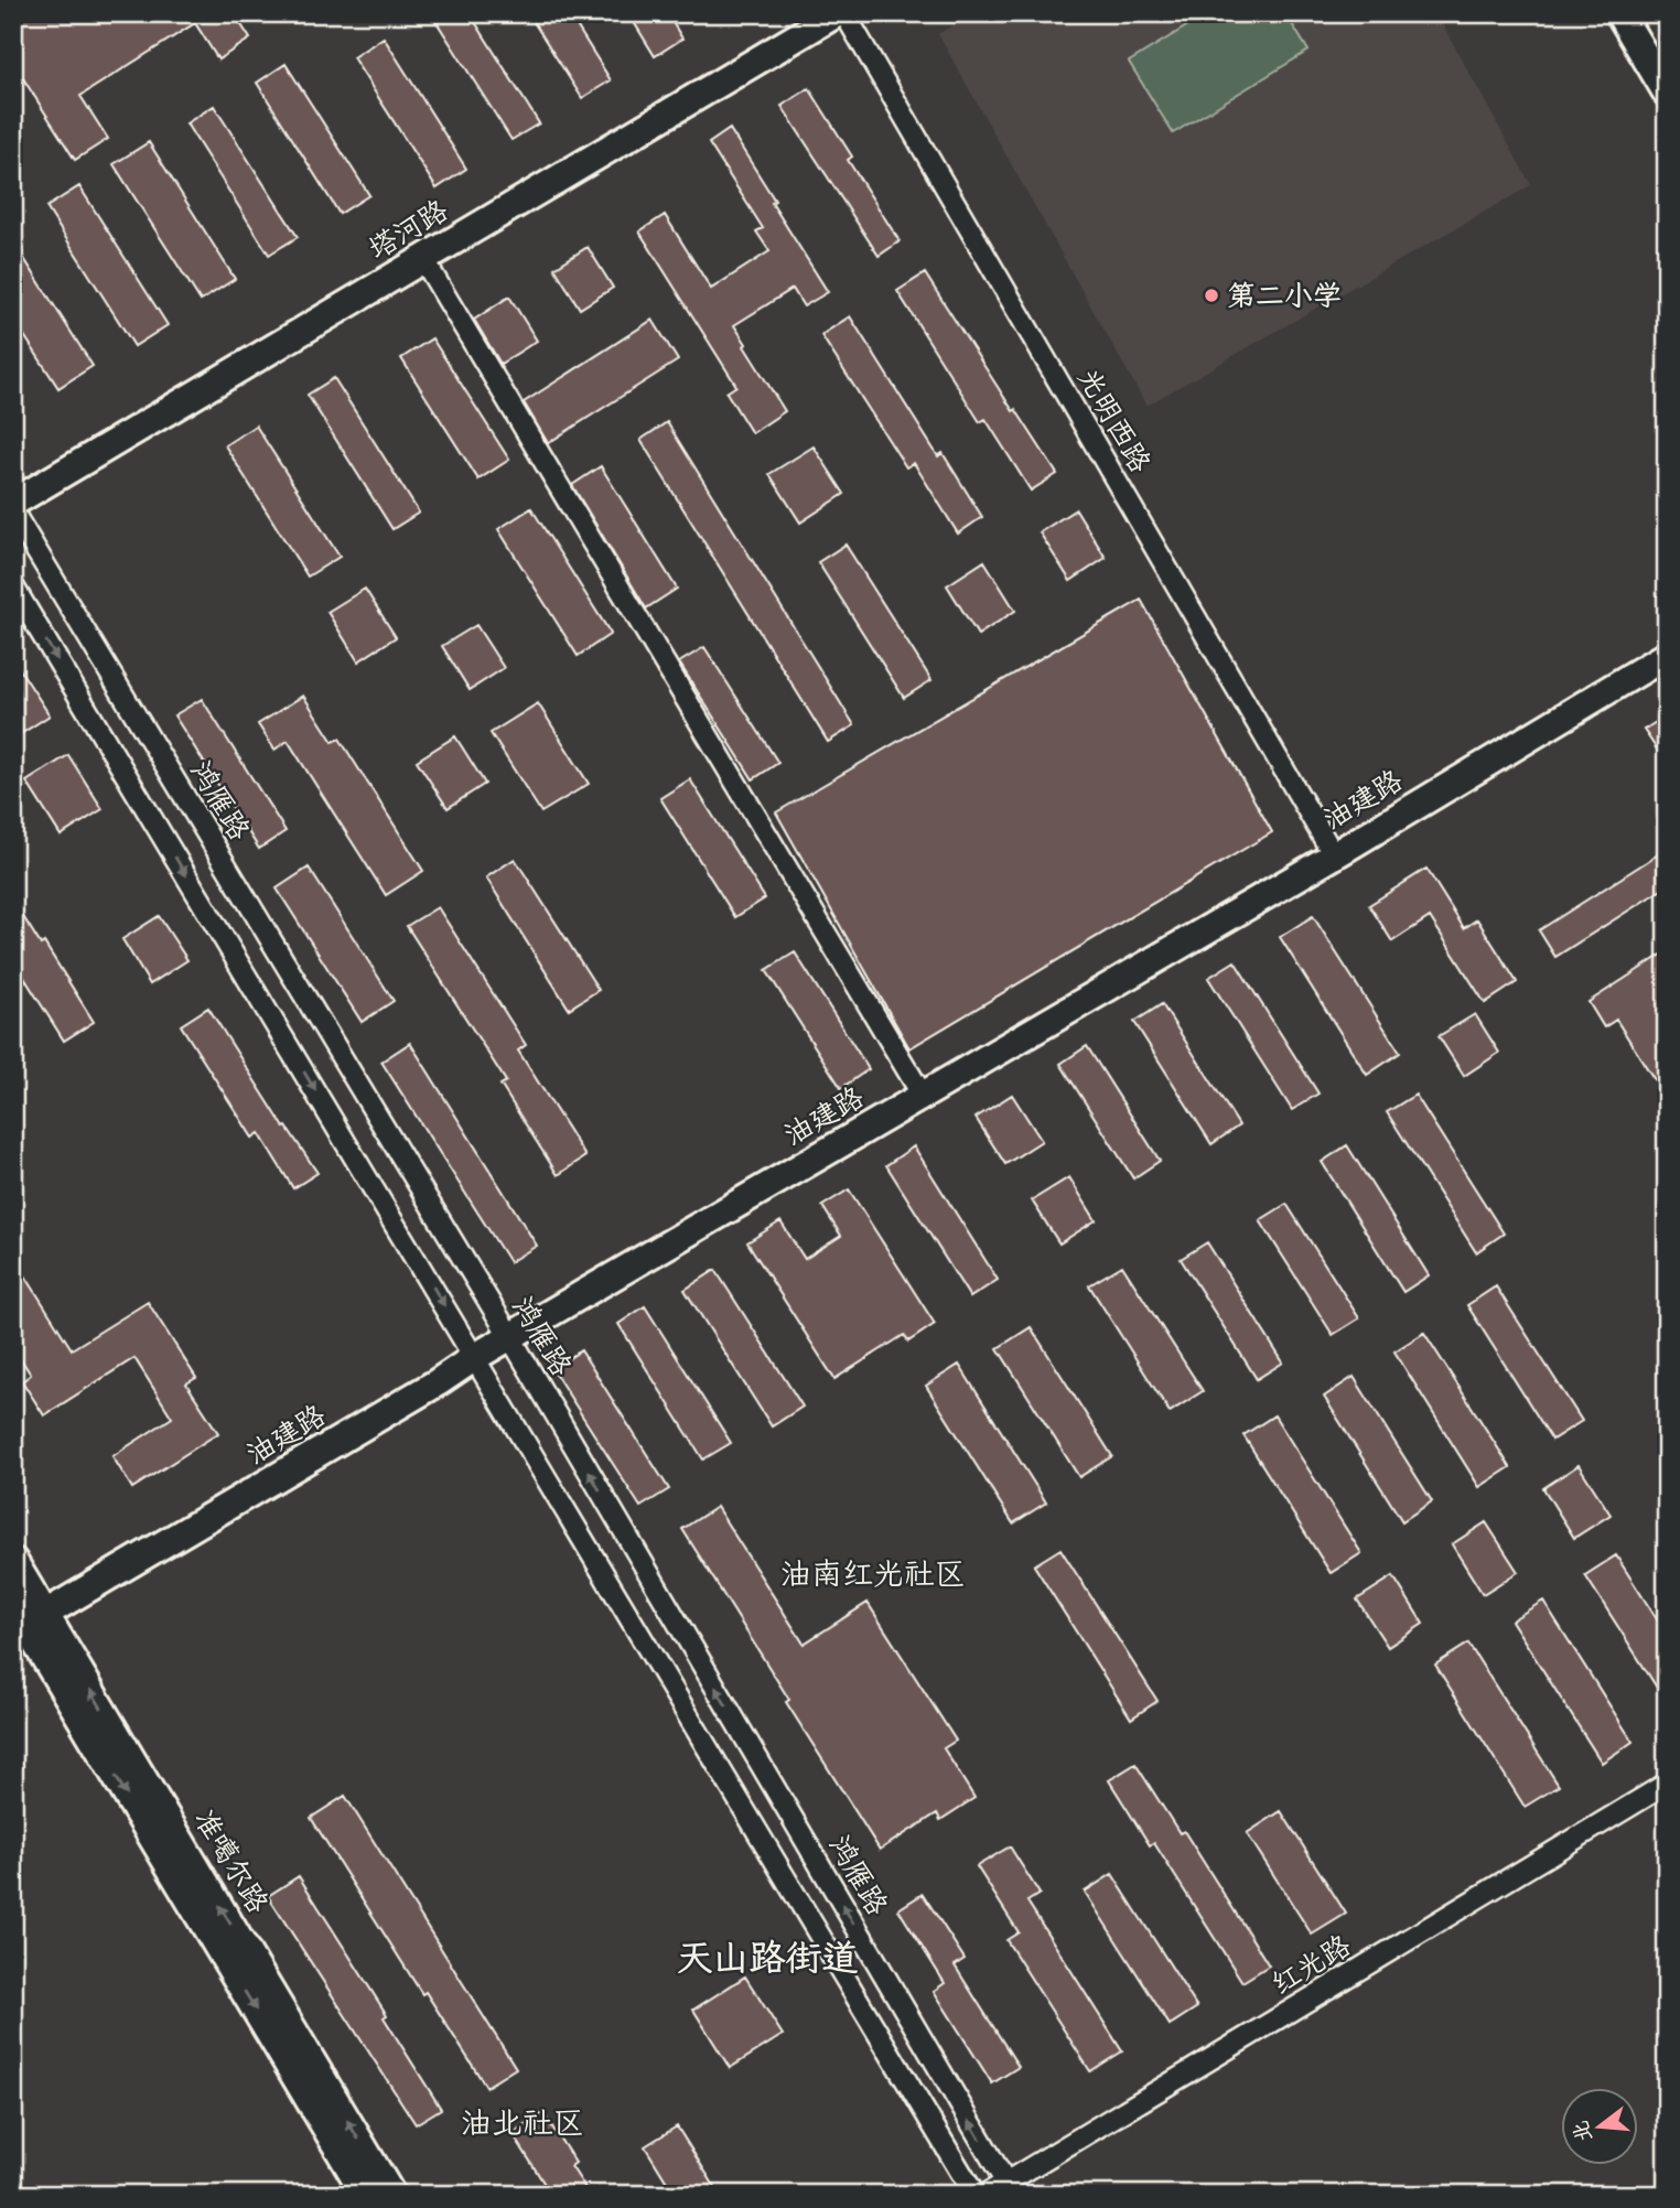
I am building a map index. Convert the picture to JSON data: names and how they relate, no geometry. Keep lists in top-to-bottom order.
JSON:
{
  "streets": {
    "main road": ["塔河路", "油建路", "准噶尔路"],
    "street": ["光明西路", "鸿雁路", "红光路"]
  },
  "crossings": [
    ["光明西路", "油建路"],
    ["油建路", "鸿雁路"],
    ["油建路", "准噶尔路"],
    ["鸿雁路", "红光路"]
  ],
  "districts": ["油南红光社区", "天山路街道", "油北社区"],
  "places": ["第二小学"],
  "north": "left"
}
